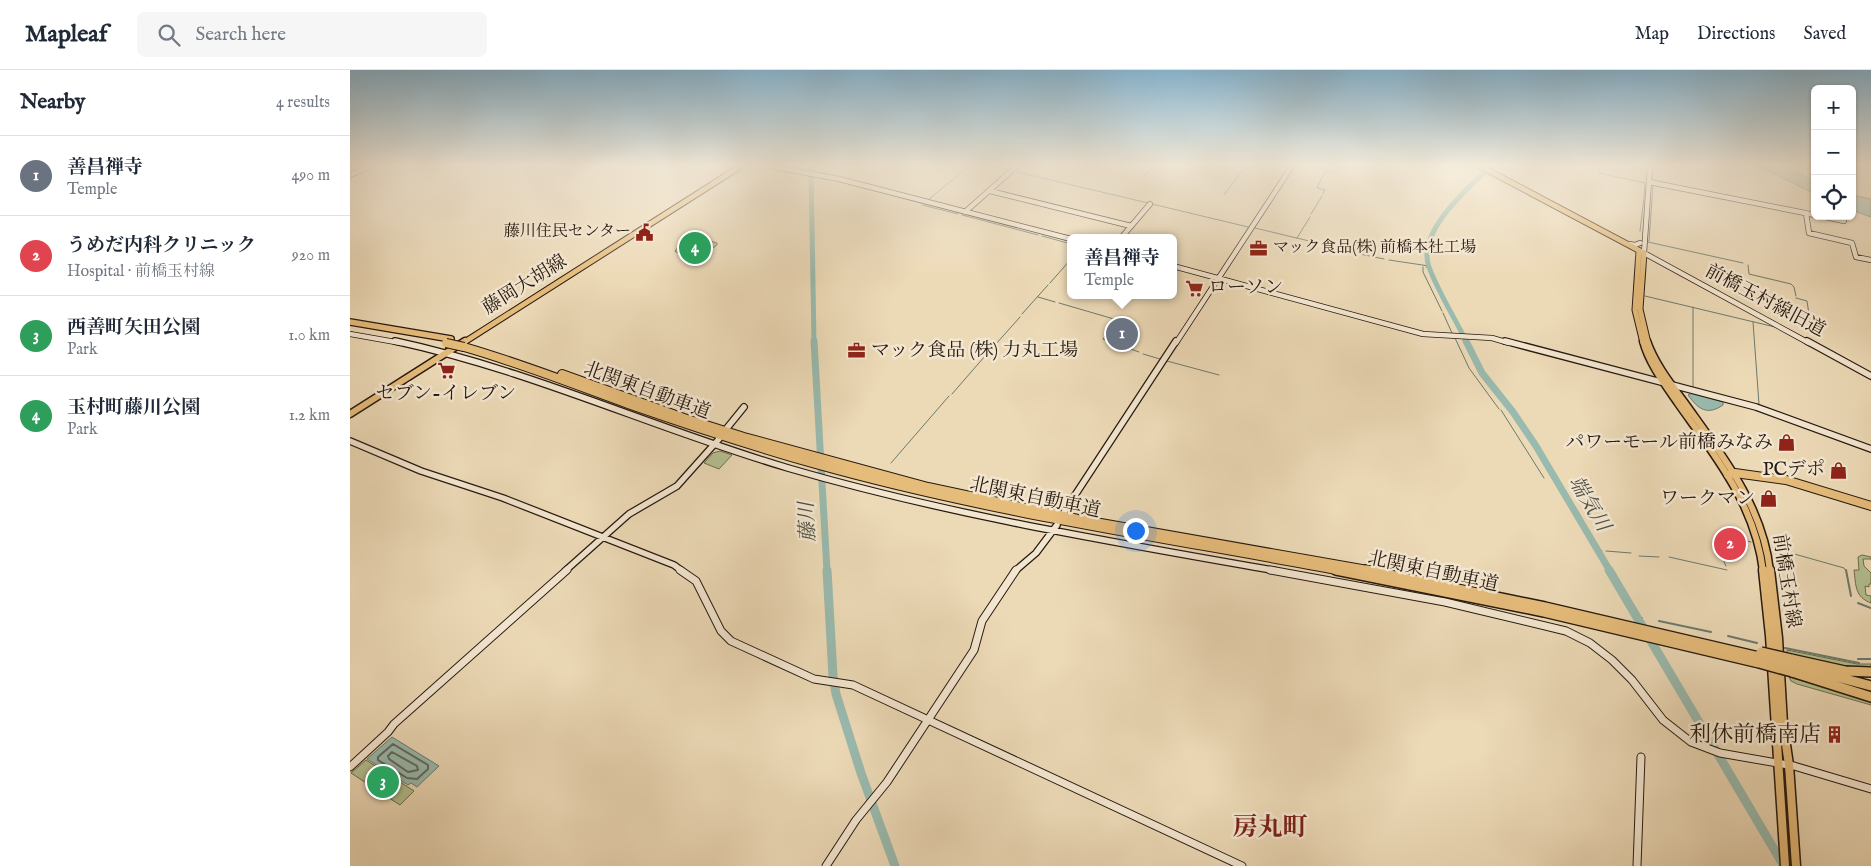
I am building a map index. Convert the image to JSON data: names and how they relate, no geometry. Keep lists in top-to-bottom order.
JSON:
{
  "streets": {
    "highway": ["北関東自動車道"],
    "main road": ["藤岡大胡線", "前橋玉村線"],
    "street": ["前橋玉村線旧道"]
  },
  "crossings": [
    ["前橋玉村線旧道", "前橋玉村線"]
  ],
  "districts": ["房丸町"],
  "water": ["端気川", "藤川"],
  "places": {
    "public building": ["藤川住民センター"],
    "office": ["マック食品(株) 前橋本社工場", "マック食品 (株) 力丸工場"],
    "supermarket": ["ローソン", "セブン-イレブン"],
    "shop": ["パワーモール前橋みなみ", "PCデポ", "ワークマン"],
    "building": ["利休前橋南店"]
  },
  "page": {
    "header": "Mapleaf",
    "search": "Search here",
    "nav": ["Map", "Directions", "Saved"],
    "heading": ["Nearby", "4 results"],
    "map_buttons": ["+", "−"],
    "list": [
      {
        "mark": "1",
        "name": "善昌禅寺",
        "note": "Temple",
        "value": "490 m"
      },
      {
        "mark": "2",
        "name": "うめだ内科クリニック",
        "note": "Hospital · 前橋玉村線",
        "value": "920 m"
      },
      {
        "mark": "3",
        "name": "西善町矢田公園",
        "note": "Park",
        "value": "1.0 km"
      },
      {
        "mark": "4",
        "name": "玉村町藤川公園",
        "note": "Park",
        "value": "1.2 km"
      }
    ],
    "pins": [
      "4",
      "1",
      "2",
      "3"
    ],
    "popup": ["善昌禅寺", "Temple"]
  }
}
